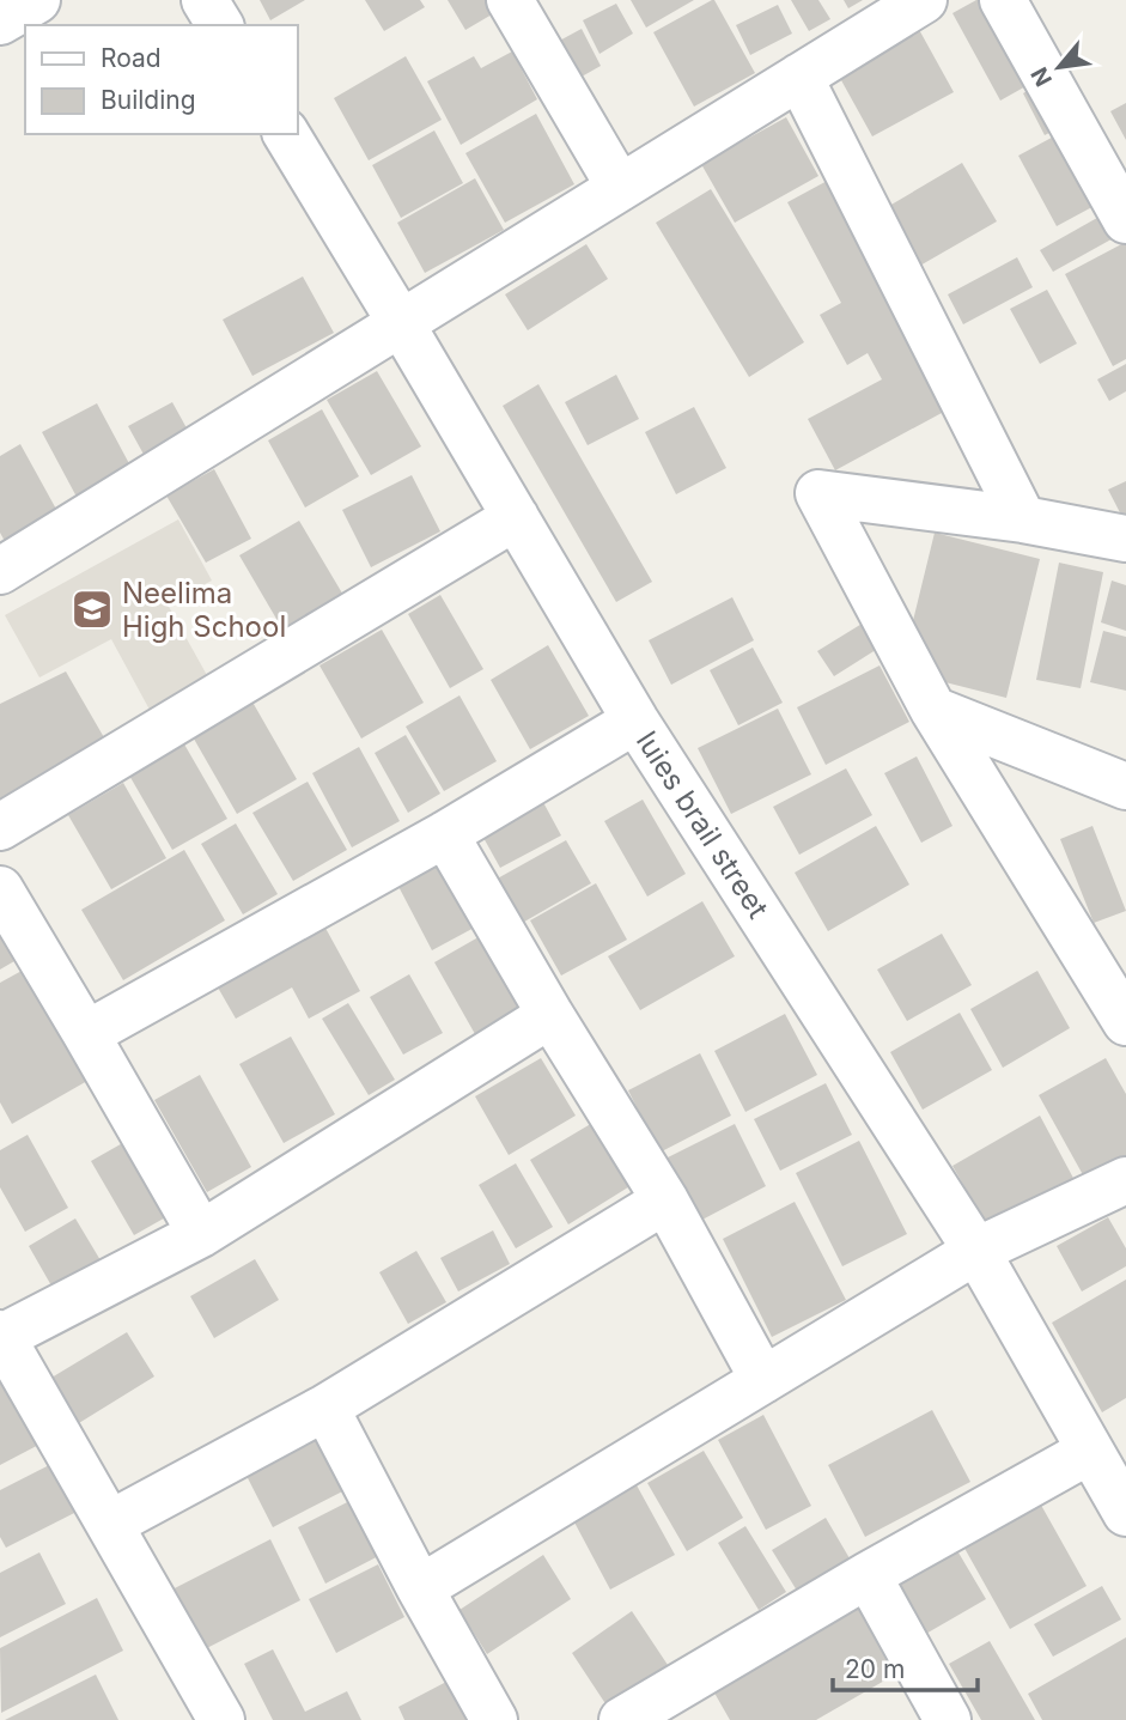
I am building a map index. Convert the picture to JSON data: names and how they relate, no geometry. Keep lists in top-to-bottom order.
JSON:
{
  "streets": {
    "street": ["luies brail street"]
  },
  "places": {
    "school or university": ["Neelima High School"]
  },
  "legend": ["Road", "Building"],
  "scale_bar": "20 m",
  "north": "bottom left"
}
